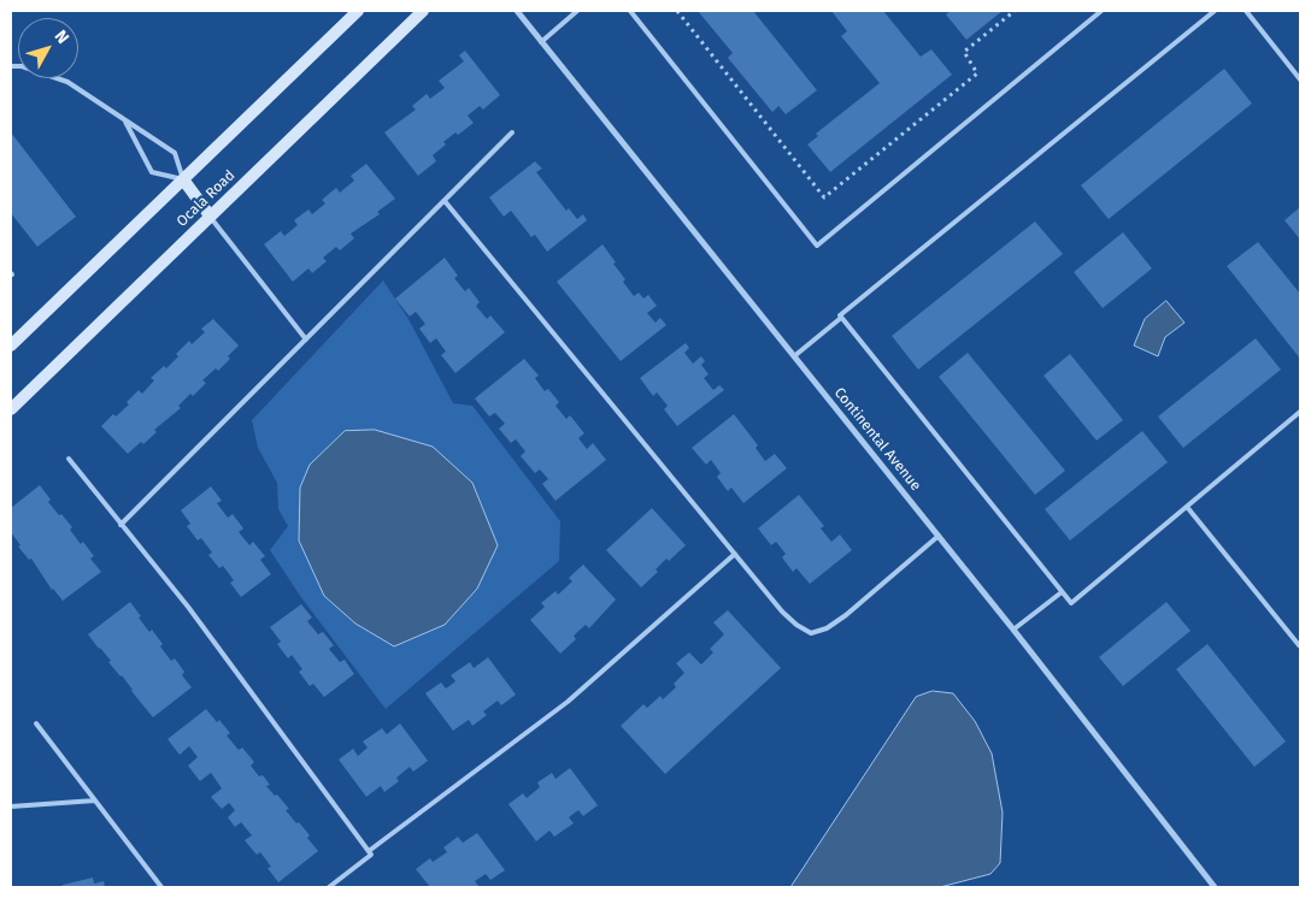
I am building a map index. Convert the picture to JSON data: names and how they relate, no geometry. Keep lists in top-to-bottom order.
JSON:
{
  "streets": {
    "main road": ["Ocala Road"],
    "street": ["Continental Avenue"]
  },
  "north": "top right"
}
